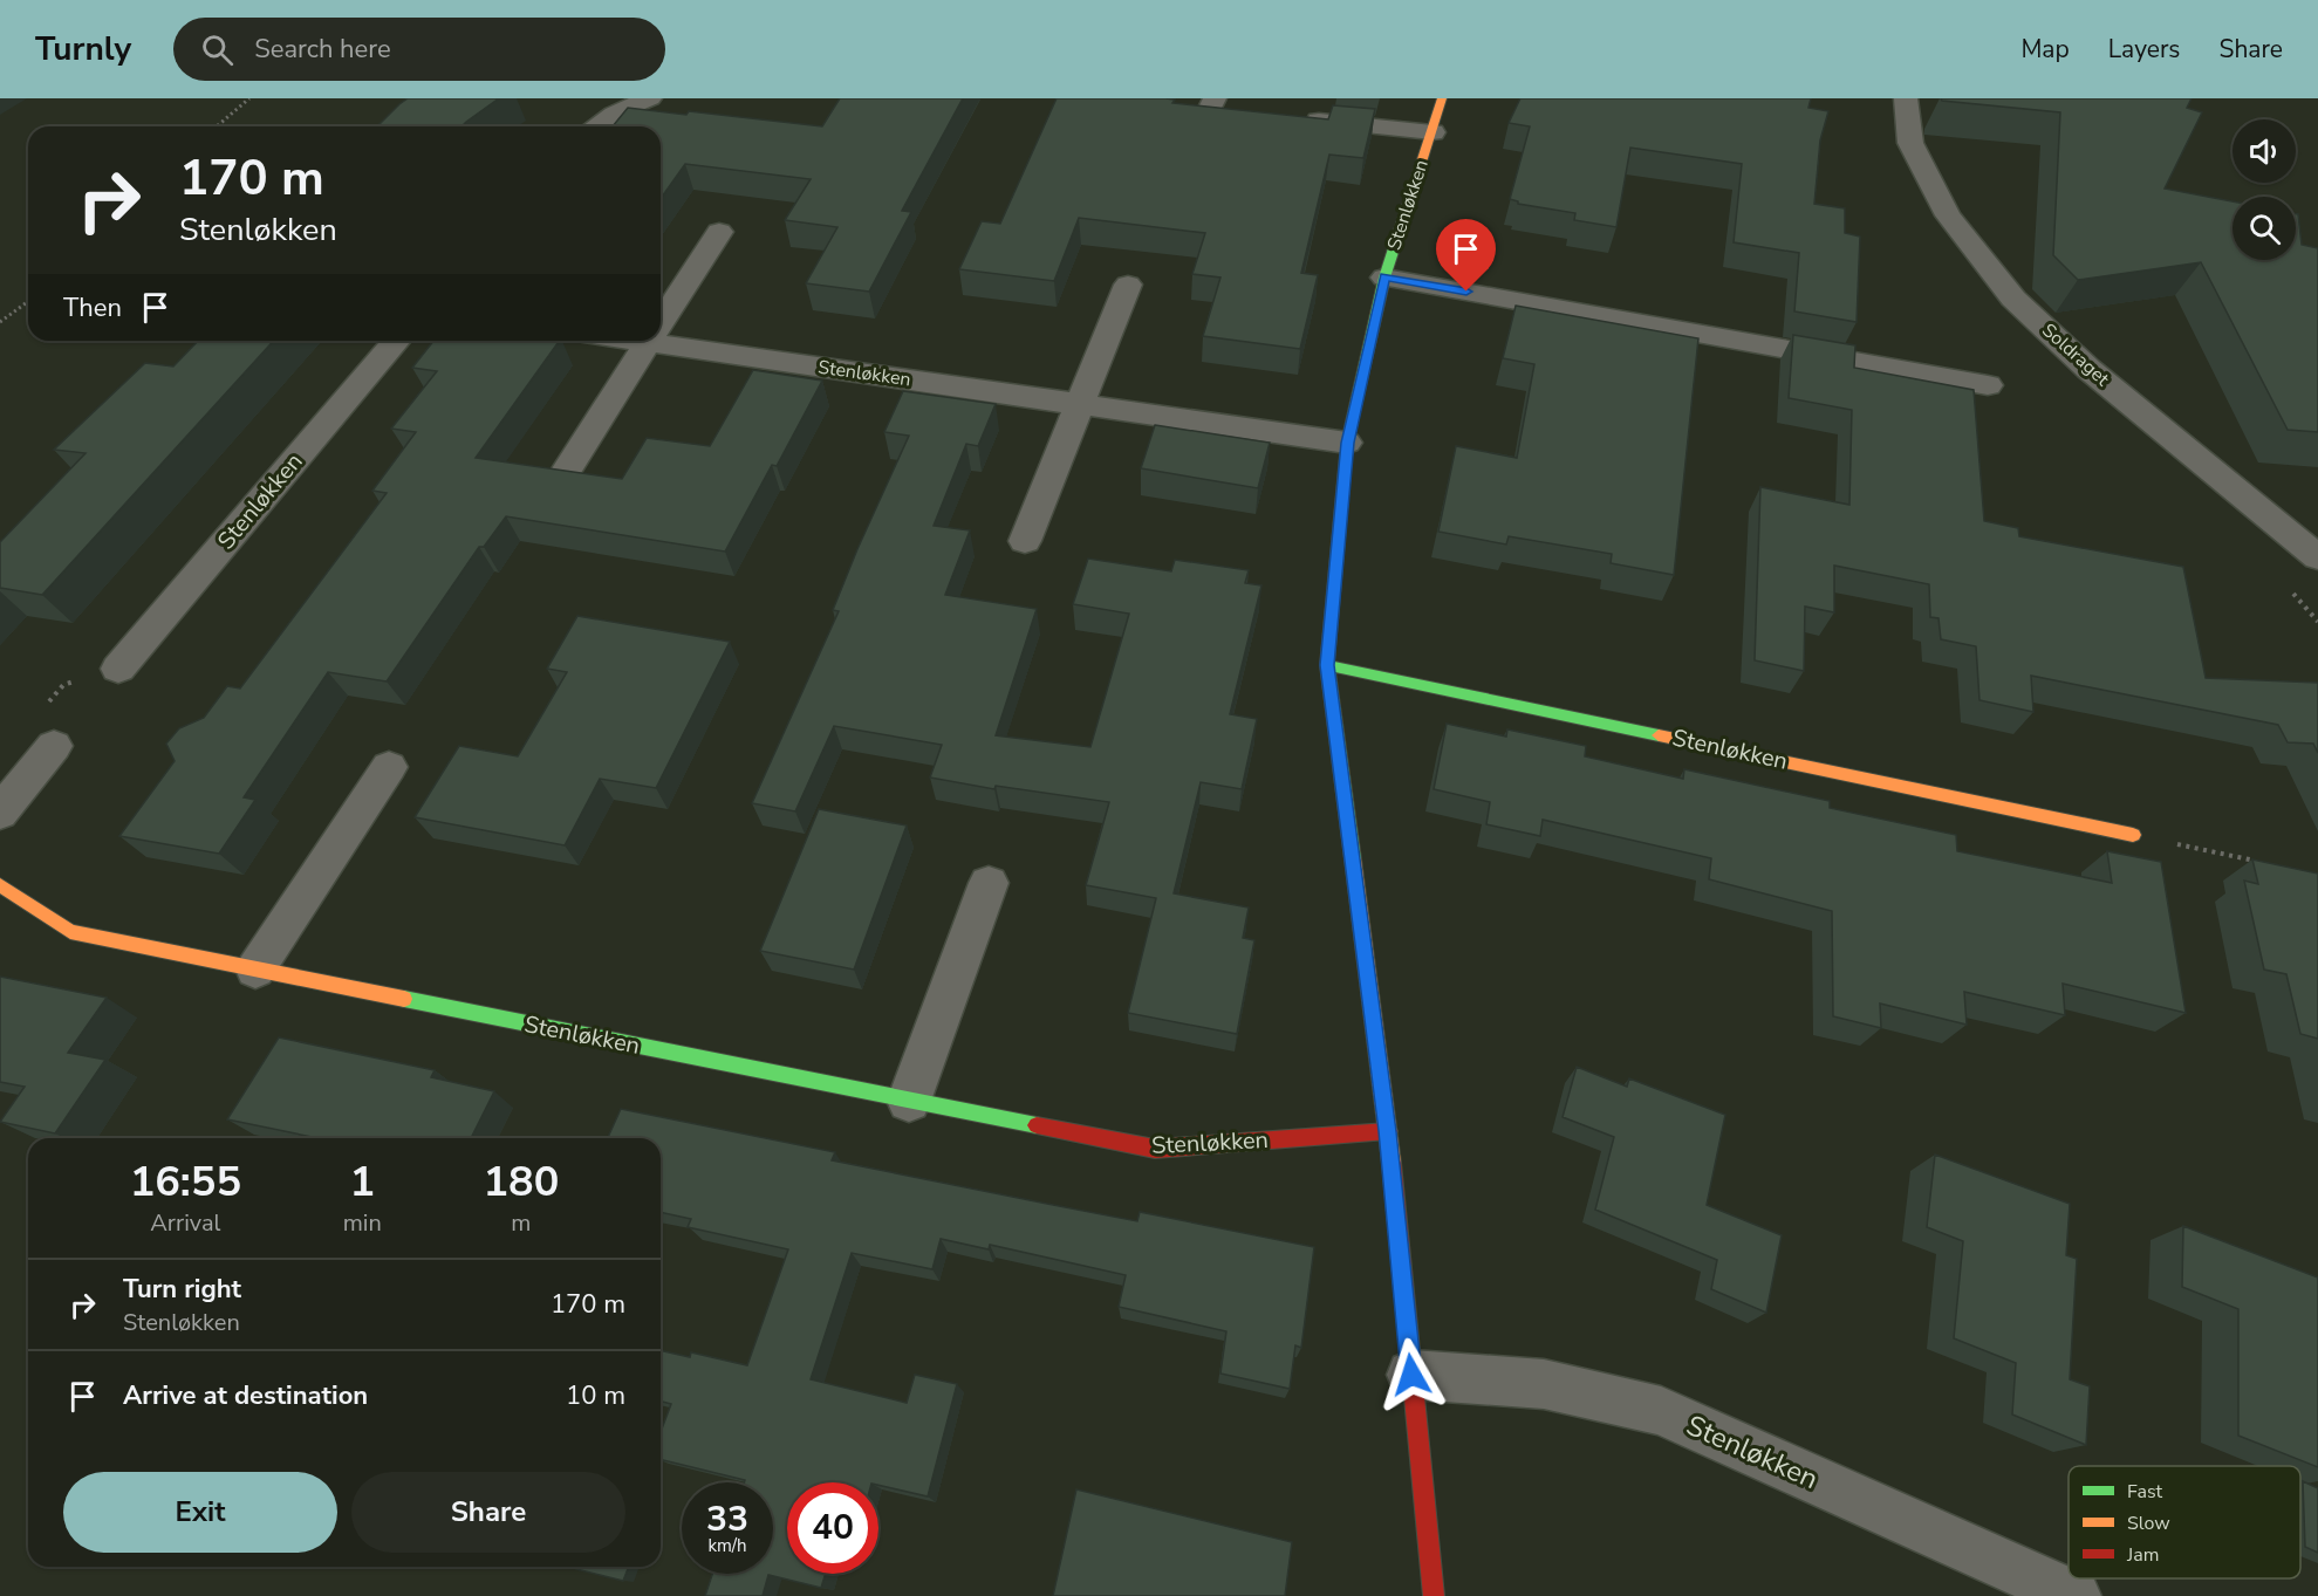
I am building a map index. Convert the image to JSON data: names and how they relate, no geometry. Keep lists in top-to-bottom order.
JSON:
{
  "streets": {
    "street": ["Stenløkken", "Soldraget"]
  },
  "legend": ["Fast", "Slow", "Jam"],
  "page": {
    "header": "Turnly",
    "search": "Search here",
    "nav": ["Map", "Layers", "Share"],
    "turn": ["170 m", "Stenløkken"],
    "then": "Then",
    "eta": [
      "16:55",
      "Arrival",
      "1",
      "min",
      "180",
      "m"
    ],
    "list": [
      {
        "name": "Turn right",
        "note": "Stenløkken",
        "value": "170 m"
      },
      {
        "name": "Arrive at destination",
        "value": "10 m"
      }
    ],
    "buttons": ["Exit", "Share"],
    "speed": "33 km/h",
    "limit": "40"
  }
}
